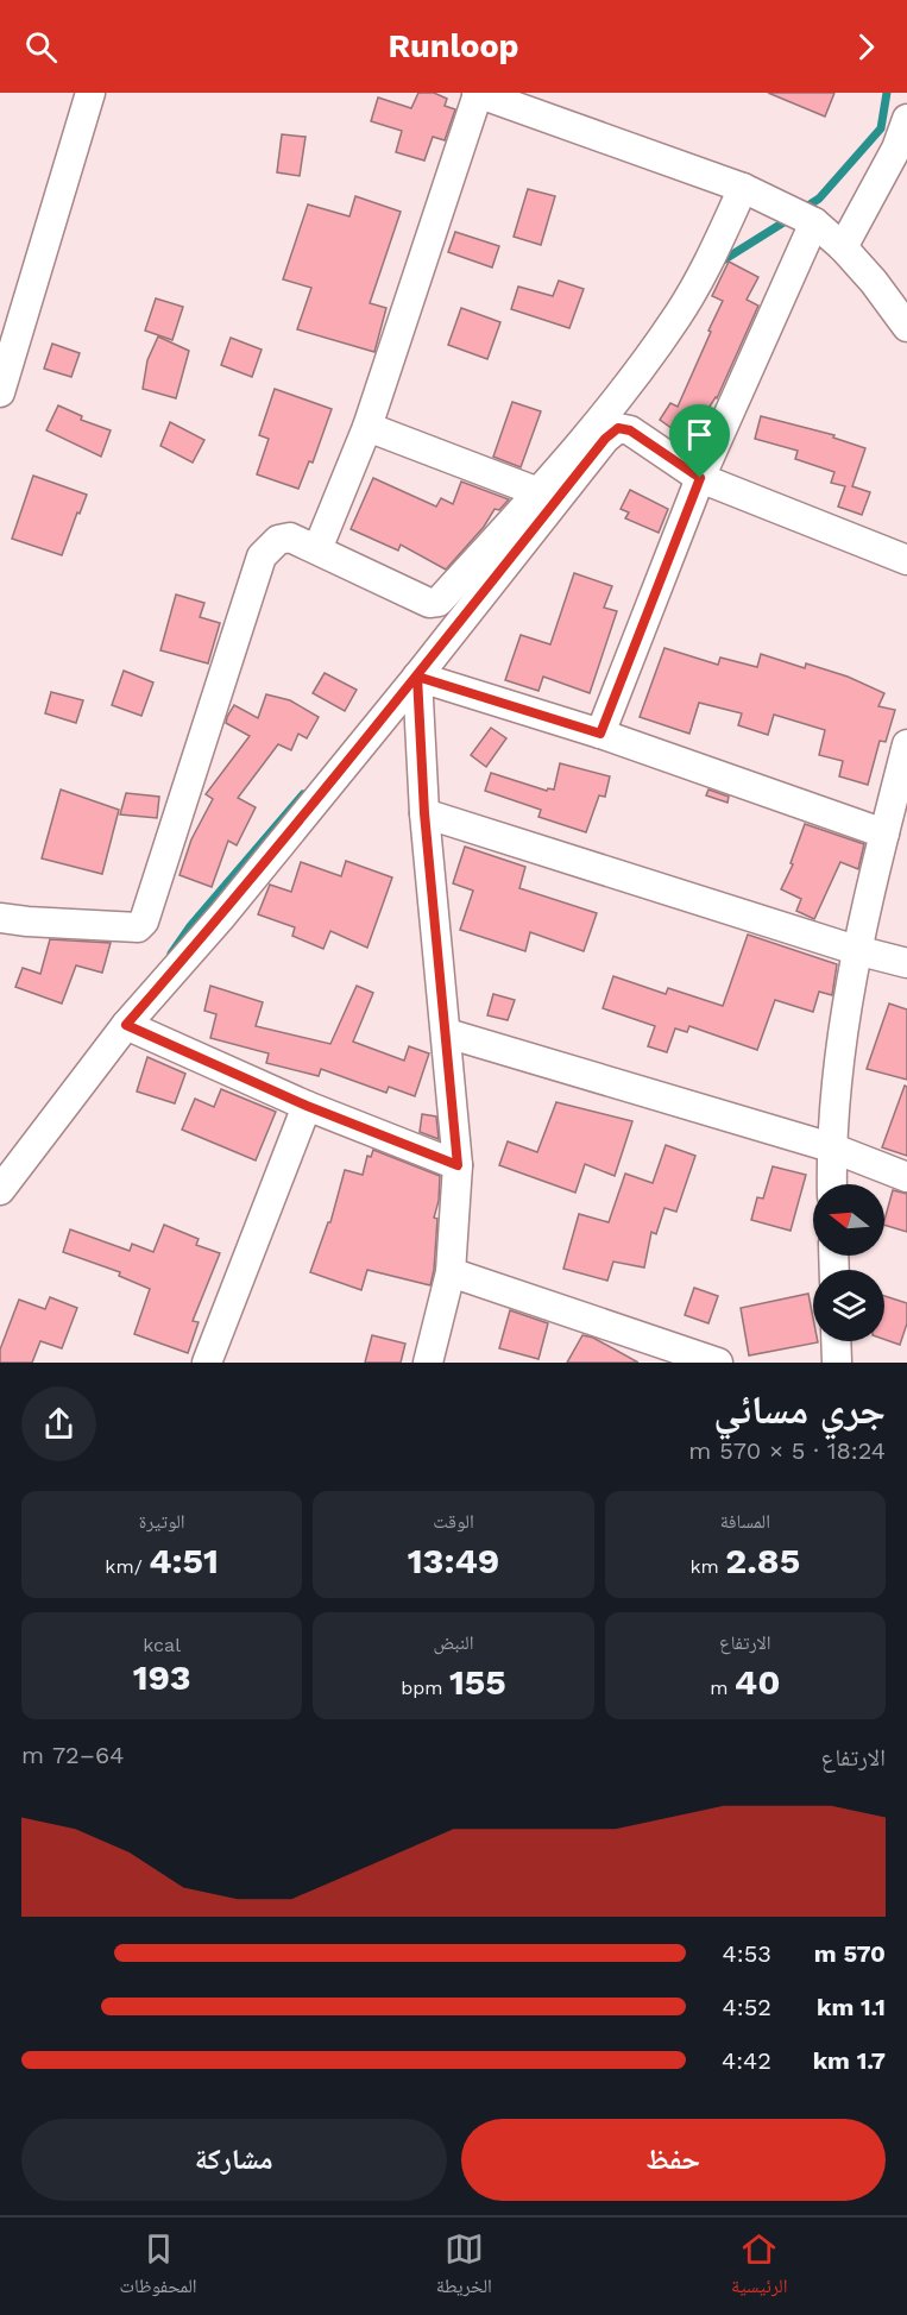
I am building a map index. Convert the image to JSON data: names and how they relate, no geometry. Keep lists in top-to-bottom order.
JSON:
{
  "north": "left",
  "page": {
    "header": "Runloop",
    "heading": ["جري مسائي", "18:24 · 5 × 570 m"],
    "stats": [
      ["المسافة", "2.85 km"],
      ["الوقت", "13:49"],
      ["الوتيرة", "4:51 /km"],
      ["الارتفاع", "40 m"],
      ["النبض", "155 bpm"],
      ["kcal", "193"]
    ],
    "chart": ["الارتفاع", "64–72 m"],
    "list": [
      {
        "name": "570 m",
        "note": "4:53"
      },
      {
        "name": "1.1 km",
        "note": "4:52"
      },
      {
        "name": "1.7 km",
        "note": "4:42"
      }
    ],
    "buttons": ["حفظ", "مشاركة"],
    "tabs": ["الرئيسية", "الخريطة", "المحفوظات"]
  }
}
